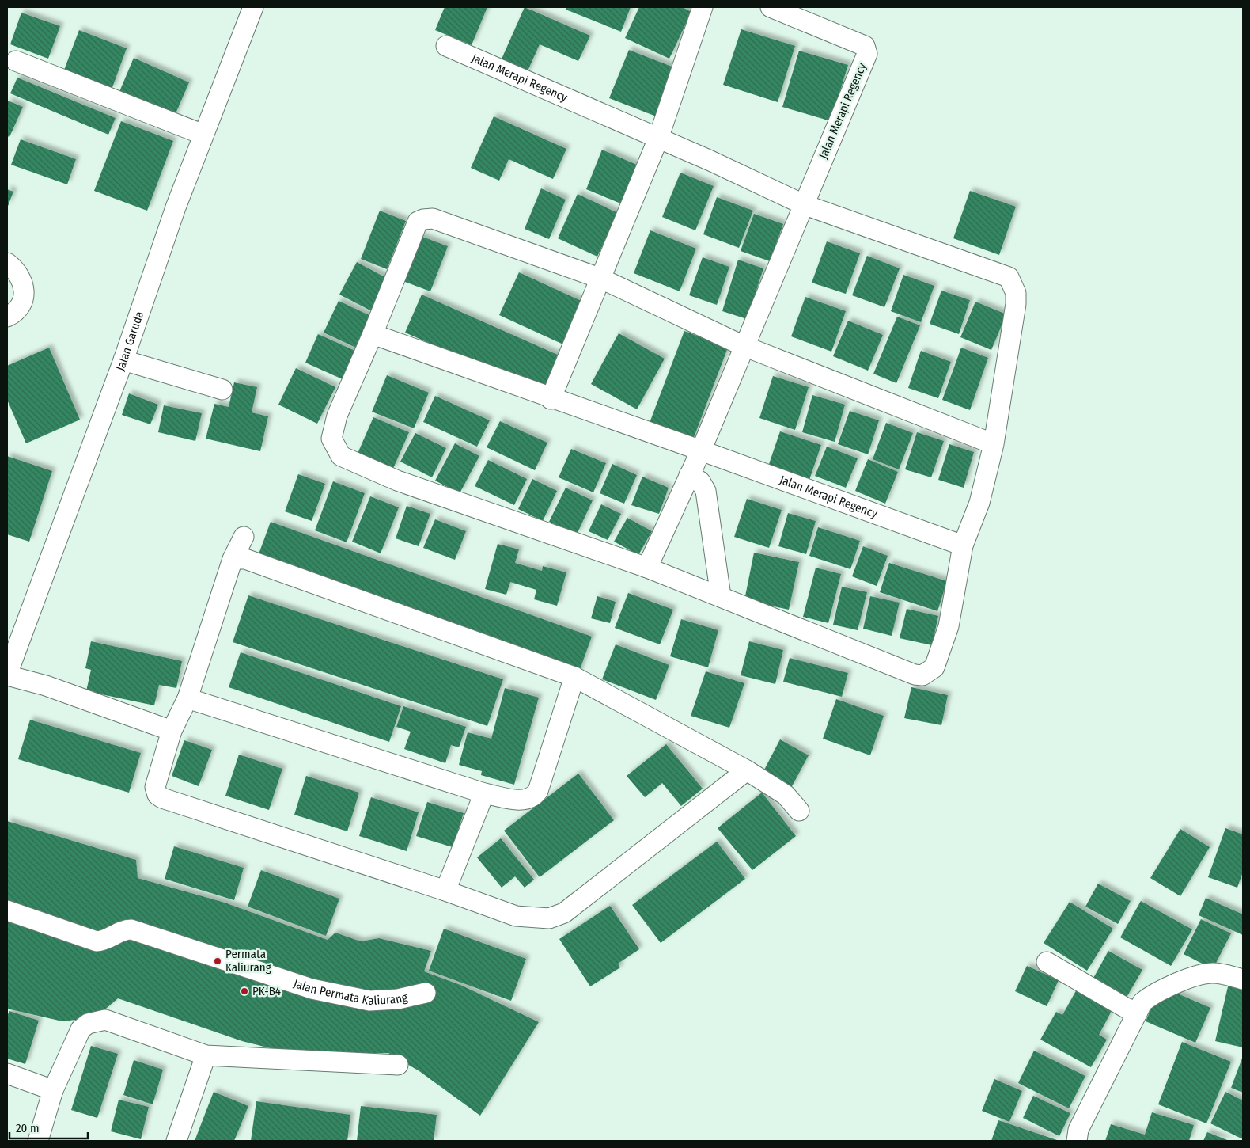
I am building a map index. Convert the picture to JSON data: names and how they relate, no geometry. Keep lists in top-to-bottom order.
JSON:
{
  "streets": {
    "street": ["Jalan Merapi Regency", "Jalan Garuda", "Jalan Permata Kaliurang"]
  },
  "places": ["Permata Kaliurang", "PK-B4"],
  "scale_bar": "20 m"
}
